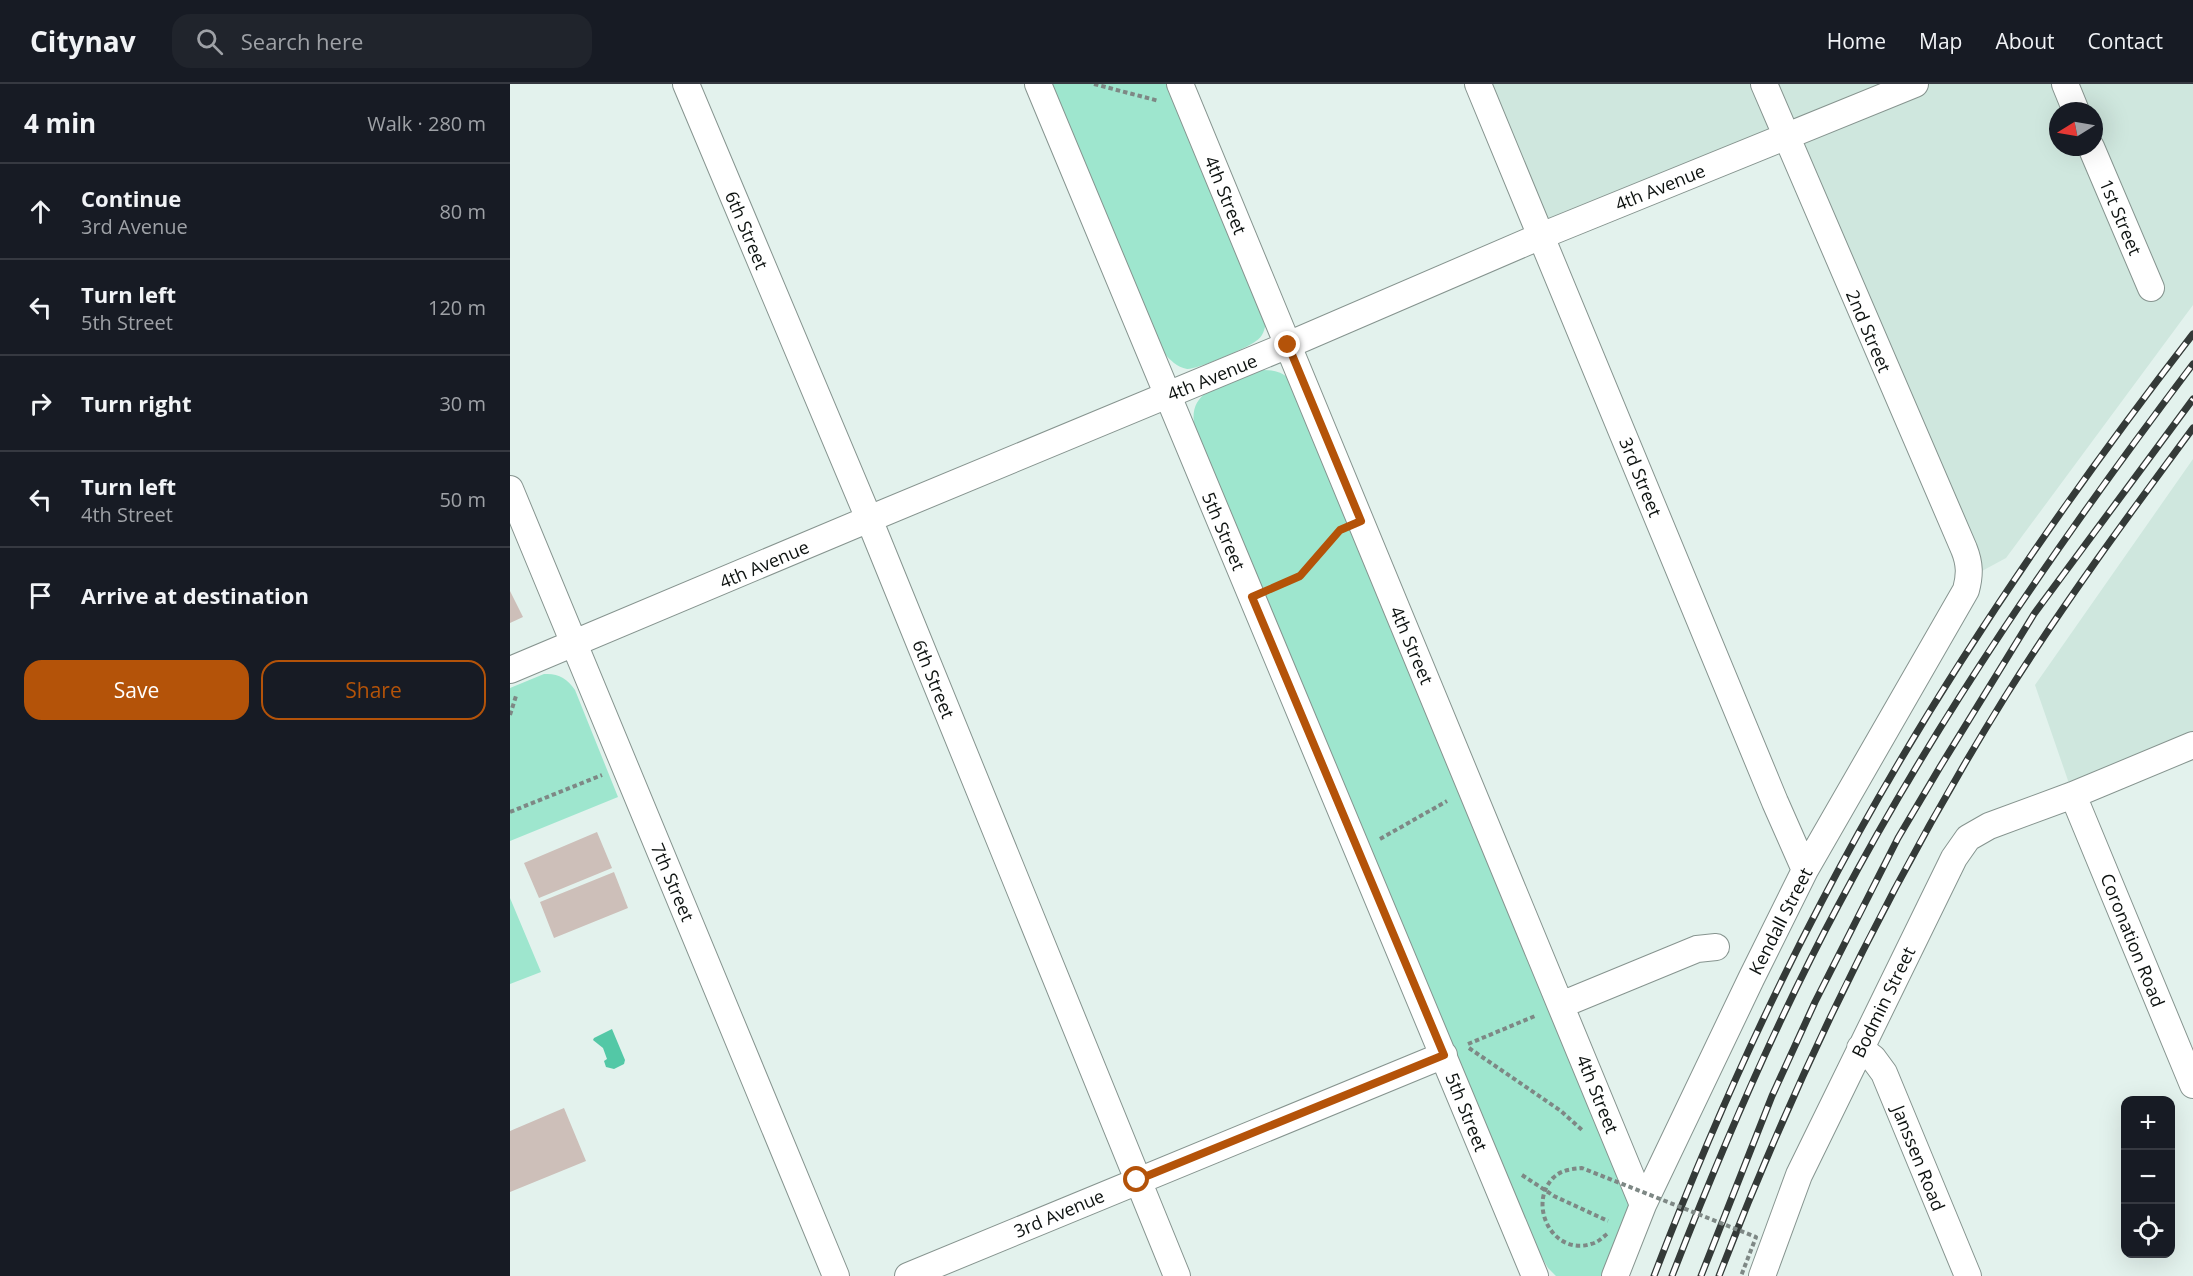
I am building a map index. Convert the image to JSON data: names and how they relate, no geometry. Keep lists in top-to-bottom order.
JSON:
{
  "streets": {
    "street": [
      "4th Avenue",
      "4th Street",
      "1st Street",
      "6th Street",
      "2nd Street",
      "3rd Street",
      "5th Street",
      "7th Street",
      "Kendall Street",
      "Coronation Road",
      "Bodmin Street",
      "Janssen Road",
      "3rd Avenue"
    ]
  },
  "crossings": [
    ["4th Avenue", "4th Street"],
    ["4th Avenue", "6th Street"],
    ["4th Avenue", "2nd Street"],
    ["4th Avenue", "3rd Street"],
    ["4th Avenue", "5th Street"],
    ["4th Avenue", "7th Street"],
    ["4th Street", "Kendall Street"],
    ["6th Street", "3rd Avenue"],
    ["2nd Street", "Kendall Street"],
    ["3rd Street", "Kendall Street"],
    ["5th Street", "3rd Avenue"],
    ["Coronation Road", "Bodmin Street"],
    ["Bodmin Street", "Janssen Road"]
  ],
  "north": "left",
  "page": {
    "header": "Citynav",
    "search": "Search here",
    "nav": [
      "Home",
      "Map",
      "About",
      "Contact"
    ],
    "heading": ["4 min", "Walk · 280 m"],
    "list": [
      ["Continue", "3rd Avenue", "80 m"],
      ["Turn left", "5th Street", "120 m"],
      ["Turn right", "30 m"],
      ["Turn left", "4th Street", "50 m"],
      "Arrive at destination"
    ],
    "buttons": ["Save", "Share"],
    "map_buttons": ["+", "−"]
  }
}
